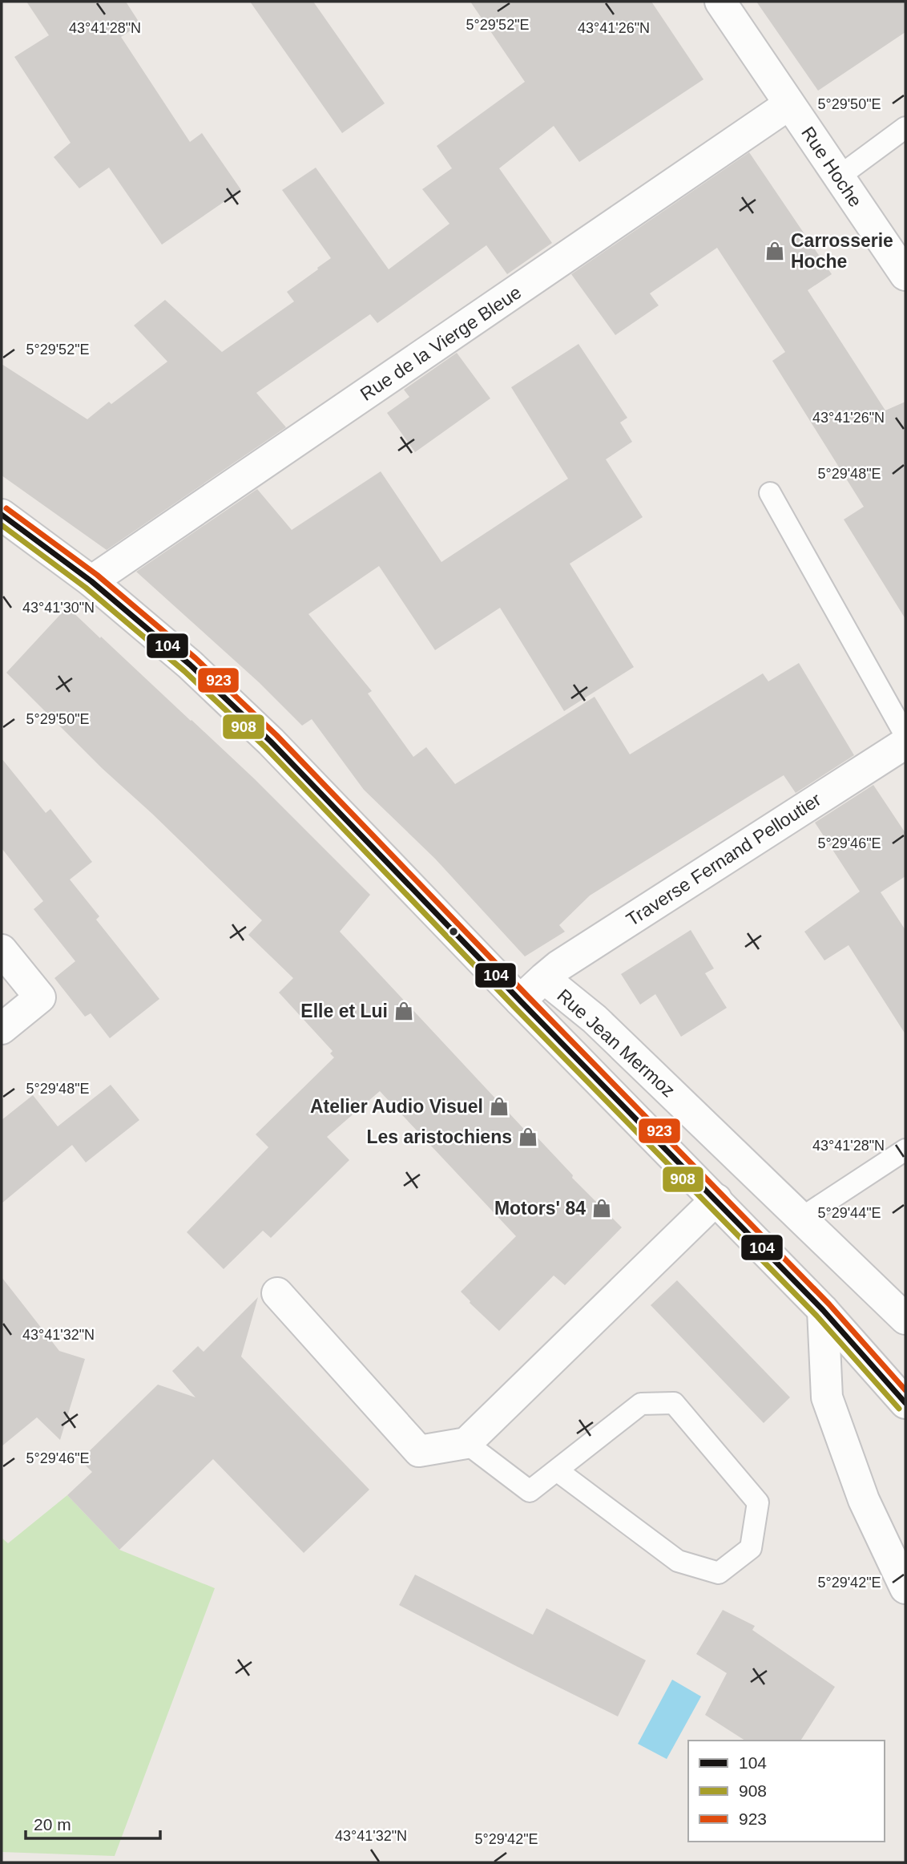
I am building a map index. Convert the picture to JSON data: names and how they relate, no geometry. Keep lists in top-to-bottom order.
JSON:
{
  "streets": {
    "street": [
      "Rue Hoche",
      "Rue de la Vierge Bleue",
      "Traverse Fernand Pelloutier",
      "Rue Jean Mermoz"
    ]
  },
  "crossings": [
    ["Rue Hoche", "Rue de la Vierge Bleue"],
    ["Traverse Fernand Pelloutier", "Rue Jean Mermoz"]
  ],
  "places": {
    "shop": [
      "Carrosserie Hoche",
      "Elle et Lui",
      "Atelier Audio Visuel",
      "Les aristochiens",
      "Motors' 84"
    ]
  },
  "lines": ["transit line 923", "transit line 104", "transit line 908"],
  "legend": ["104", "908", "923"],
  "scale_bar": "20 m",
  "coordinates": [
    "5°29'52\"E",
    "43°41'28\"N",
    "43°41'26\"N",
    "5°29'50\"E",
    "5°29'48\"E",
    "43°41'30\"N",
    "5°29'46\"E",
    "5°29'44\"E",
    "43°41'32\"N",
    "5°29'42\"E"
  ]
}
